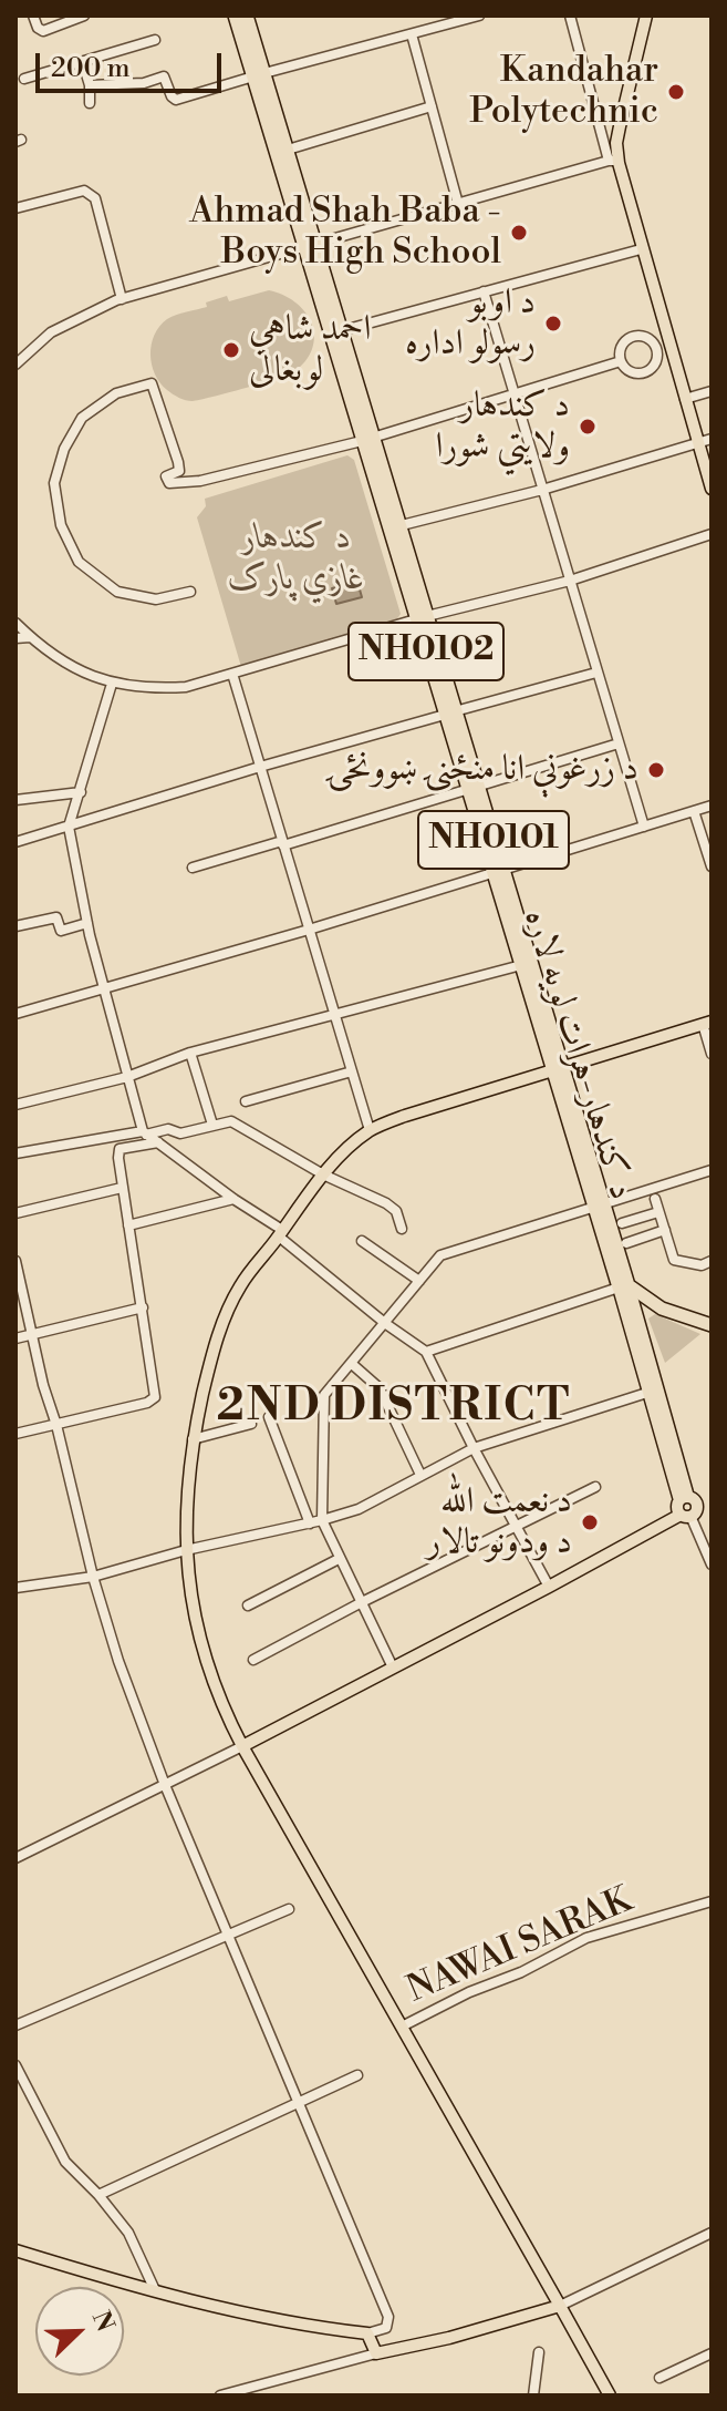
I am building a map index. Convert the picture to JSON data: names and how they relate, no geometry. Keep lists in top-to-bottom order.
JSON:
{
  "streets": {
    "highway": ["NH0102", "NH0101", "د کندهار-هرات لويه لاره"],
    "street": ["NAWAI SARAK"]
  },
  "districts": ["2ND DISTRICT"],
  "parks": ["د کندهار غازي پارک"],
  "places": [
    "Kandahar Polytechnic",
    "Ahmad Shah Baba - Boys High School",
    "د اوبو رسولو اداره",
    "احمد شاهي لوبغالی",
    "د کندهار ولايتي شورا",
    "د زرغونې انا منځنۍ ښوونځۍ",
    "د نعمت الله د ودونو تالار"
  ],
  "scale_bar": "200 m",
  "north": "top right"
}
